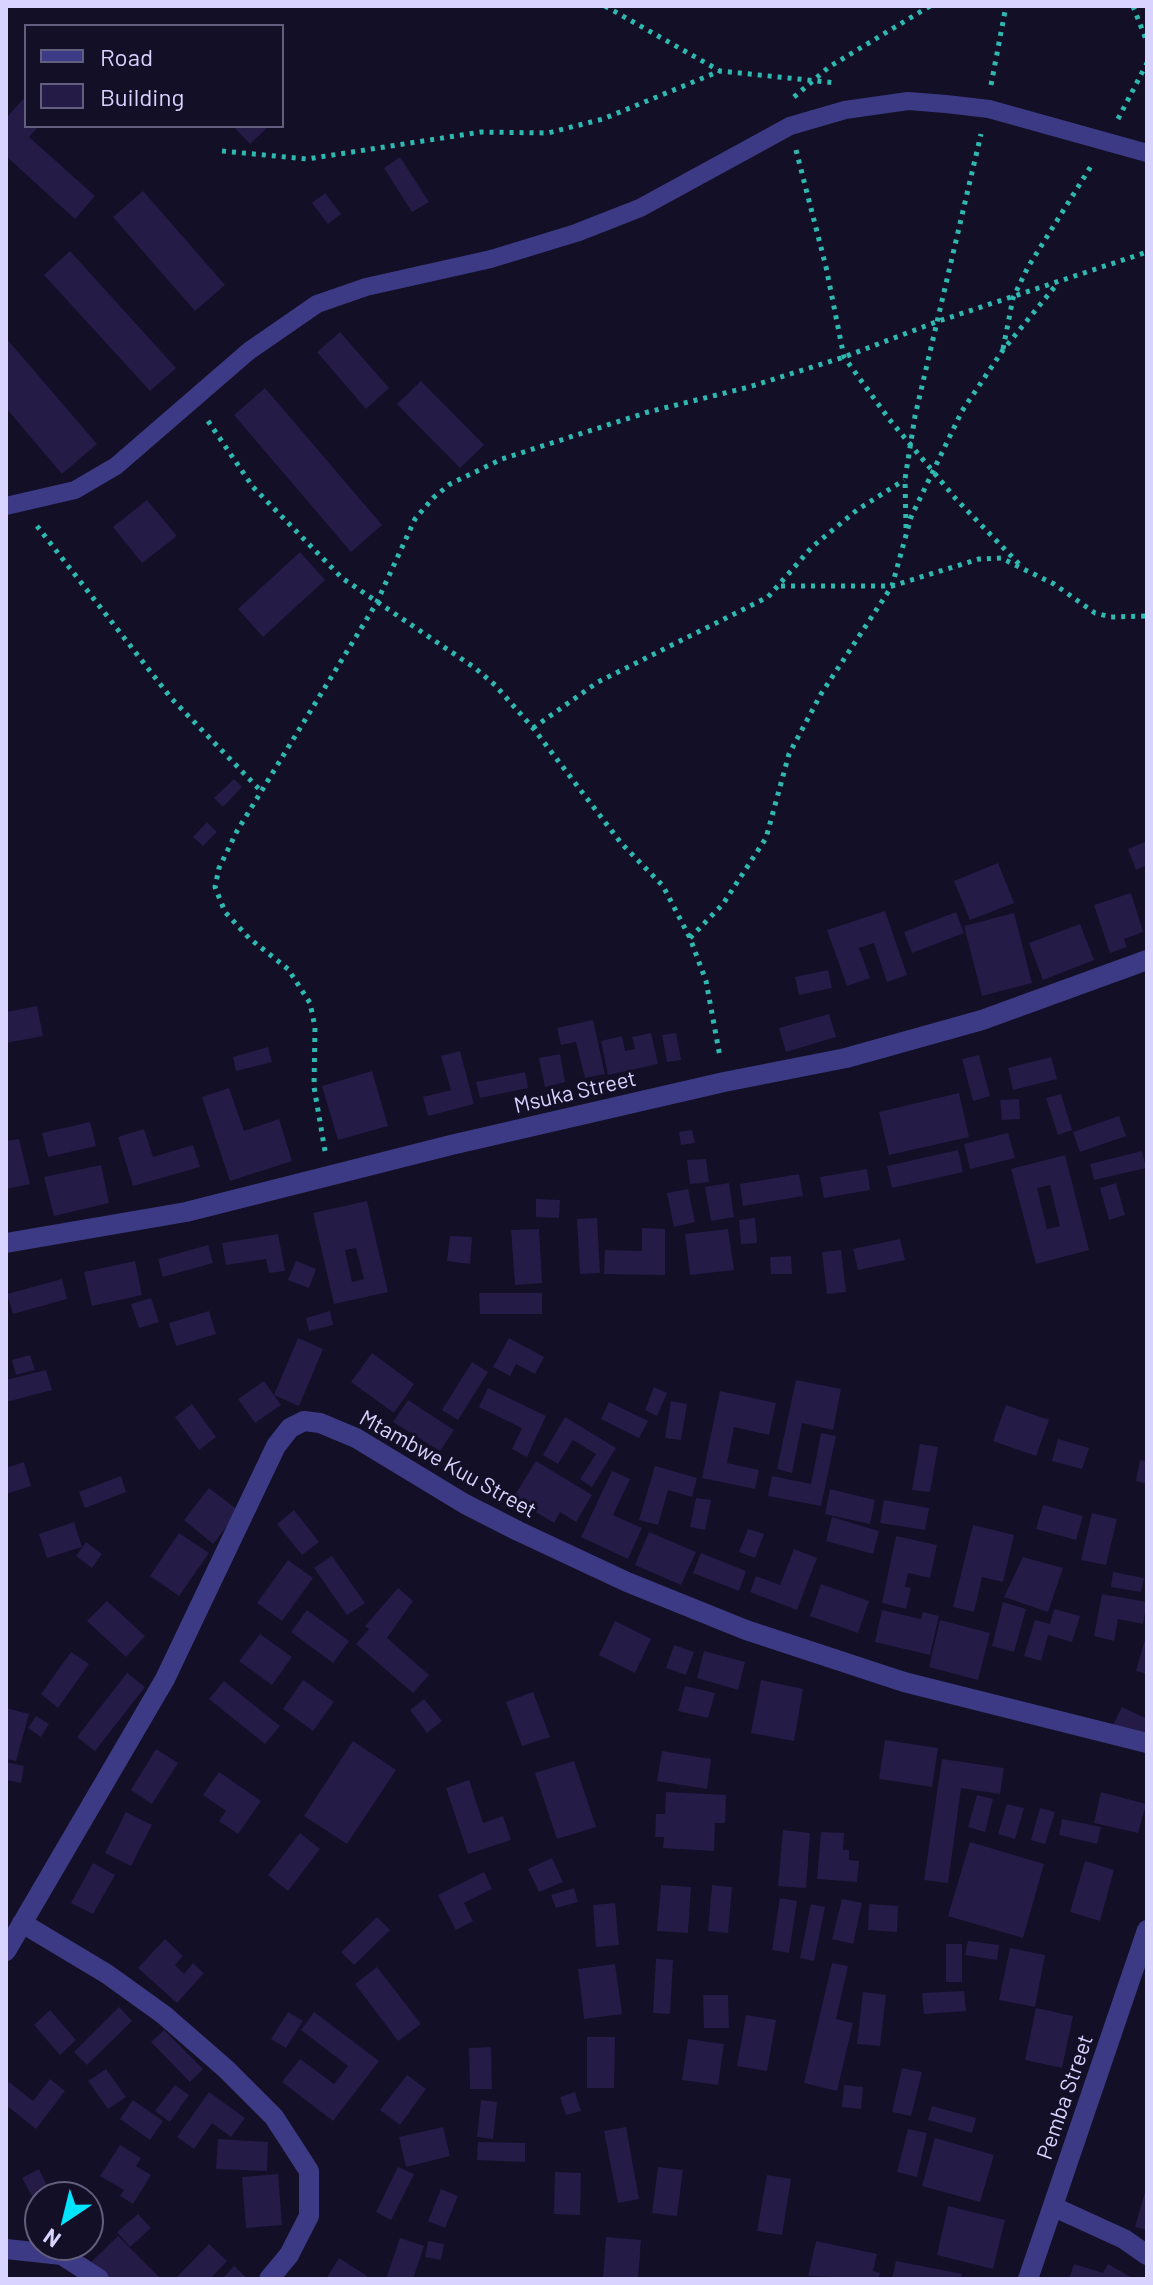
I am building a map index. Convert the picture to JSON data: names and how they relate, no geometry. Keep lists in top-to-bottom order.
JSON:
{
  "streets": {
    "street": ["Msuka Street", "Mtambwe Kuu Street", "Pemba Street"]
  },
  "legend": ["Road", "Building"],
  "north": "bottom left"
}
